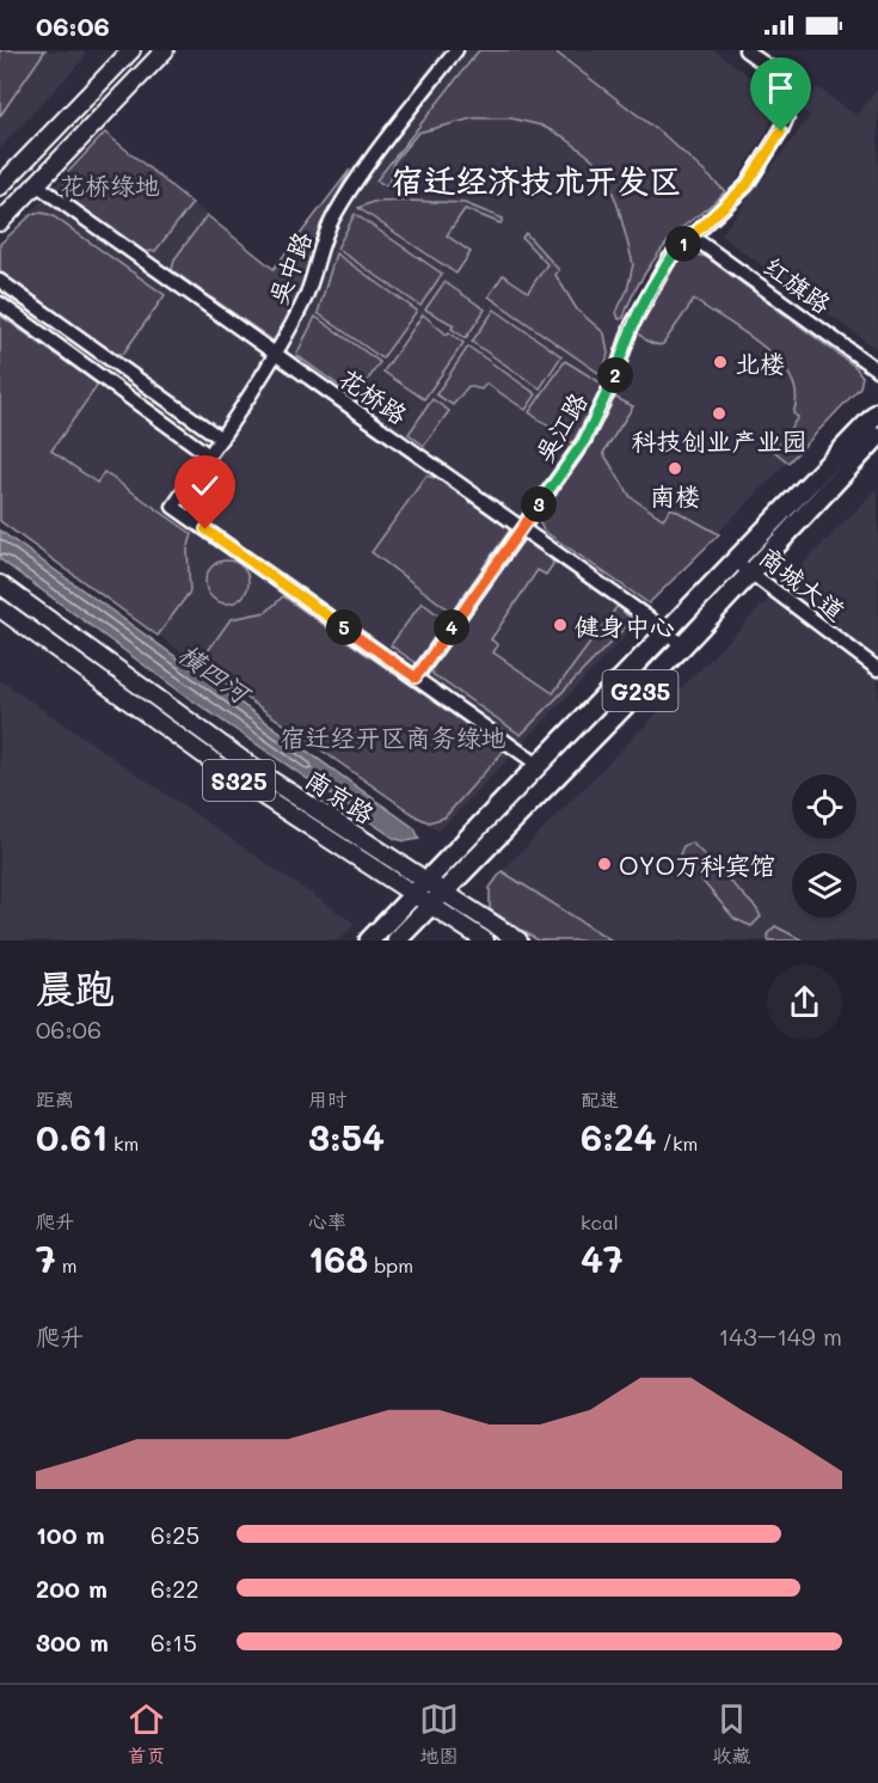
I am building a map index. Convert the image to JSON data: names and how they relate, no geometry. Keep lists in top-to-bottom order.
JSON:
{
  "streets": {
    "highway": ["G235"],
    "main road": ["S325", "南京路"],
    "street": [
      "吴中路",
      "红旗路",
      "花桥路",
      "吴江路",
      "商城大道"
    ]
  },
  "crossings": [
    ["吴中路", "花桥路"],
    ["吴中路", "吴江路"],
    ["红旗路", "吴江路"],
    ["花桥路", "吴江路"],
    ["花桥路", "G235"],
    ["商城大道", "G235"],
    ["G235", "南京路"]
  ],
  "districts": ["宿迁经济技术开发区"],
  "water": ["横四河"],
  "parks": ["花桥绿地", "宿迁经开区商务绿地"],
  "places": [
    "北楼",
    "科技创业产业园",
    "南楼",
    "健身中心",
    "OYO万科宾馆"
  ],
  "page": {
    "status": "06:06",
    "pins": [
      "1",
      "2",
      "3",
      "4",
      "5"
    ],
    "heading": ["晨跑", "06:06"],
    "stats": [
      ["距离", "0.61 km"],
      ["用时", "3:54"],
      ["配速", "6:24 /km"],
      ["爬升", "7 m"],
      ["心率", "168 bpm"],
      ["kcal", "47"]
    ],
    "chart": ["爬升", "143–149 m"],
    "list": [
      {
        "name": "100 m",
        "note": "6:25"
      },
      {
        "name": "200 m",
        "note": "6:22"
      },
      {
        "name": "300 m",
        "note": "6:15"
      }
    ],
    "tabs": ["首页", "地图", "收藏"]
  }
}
